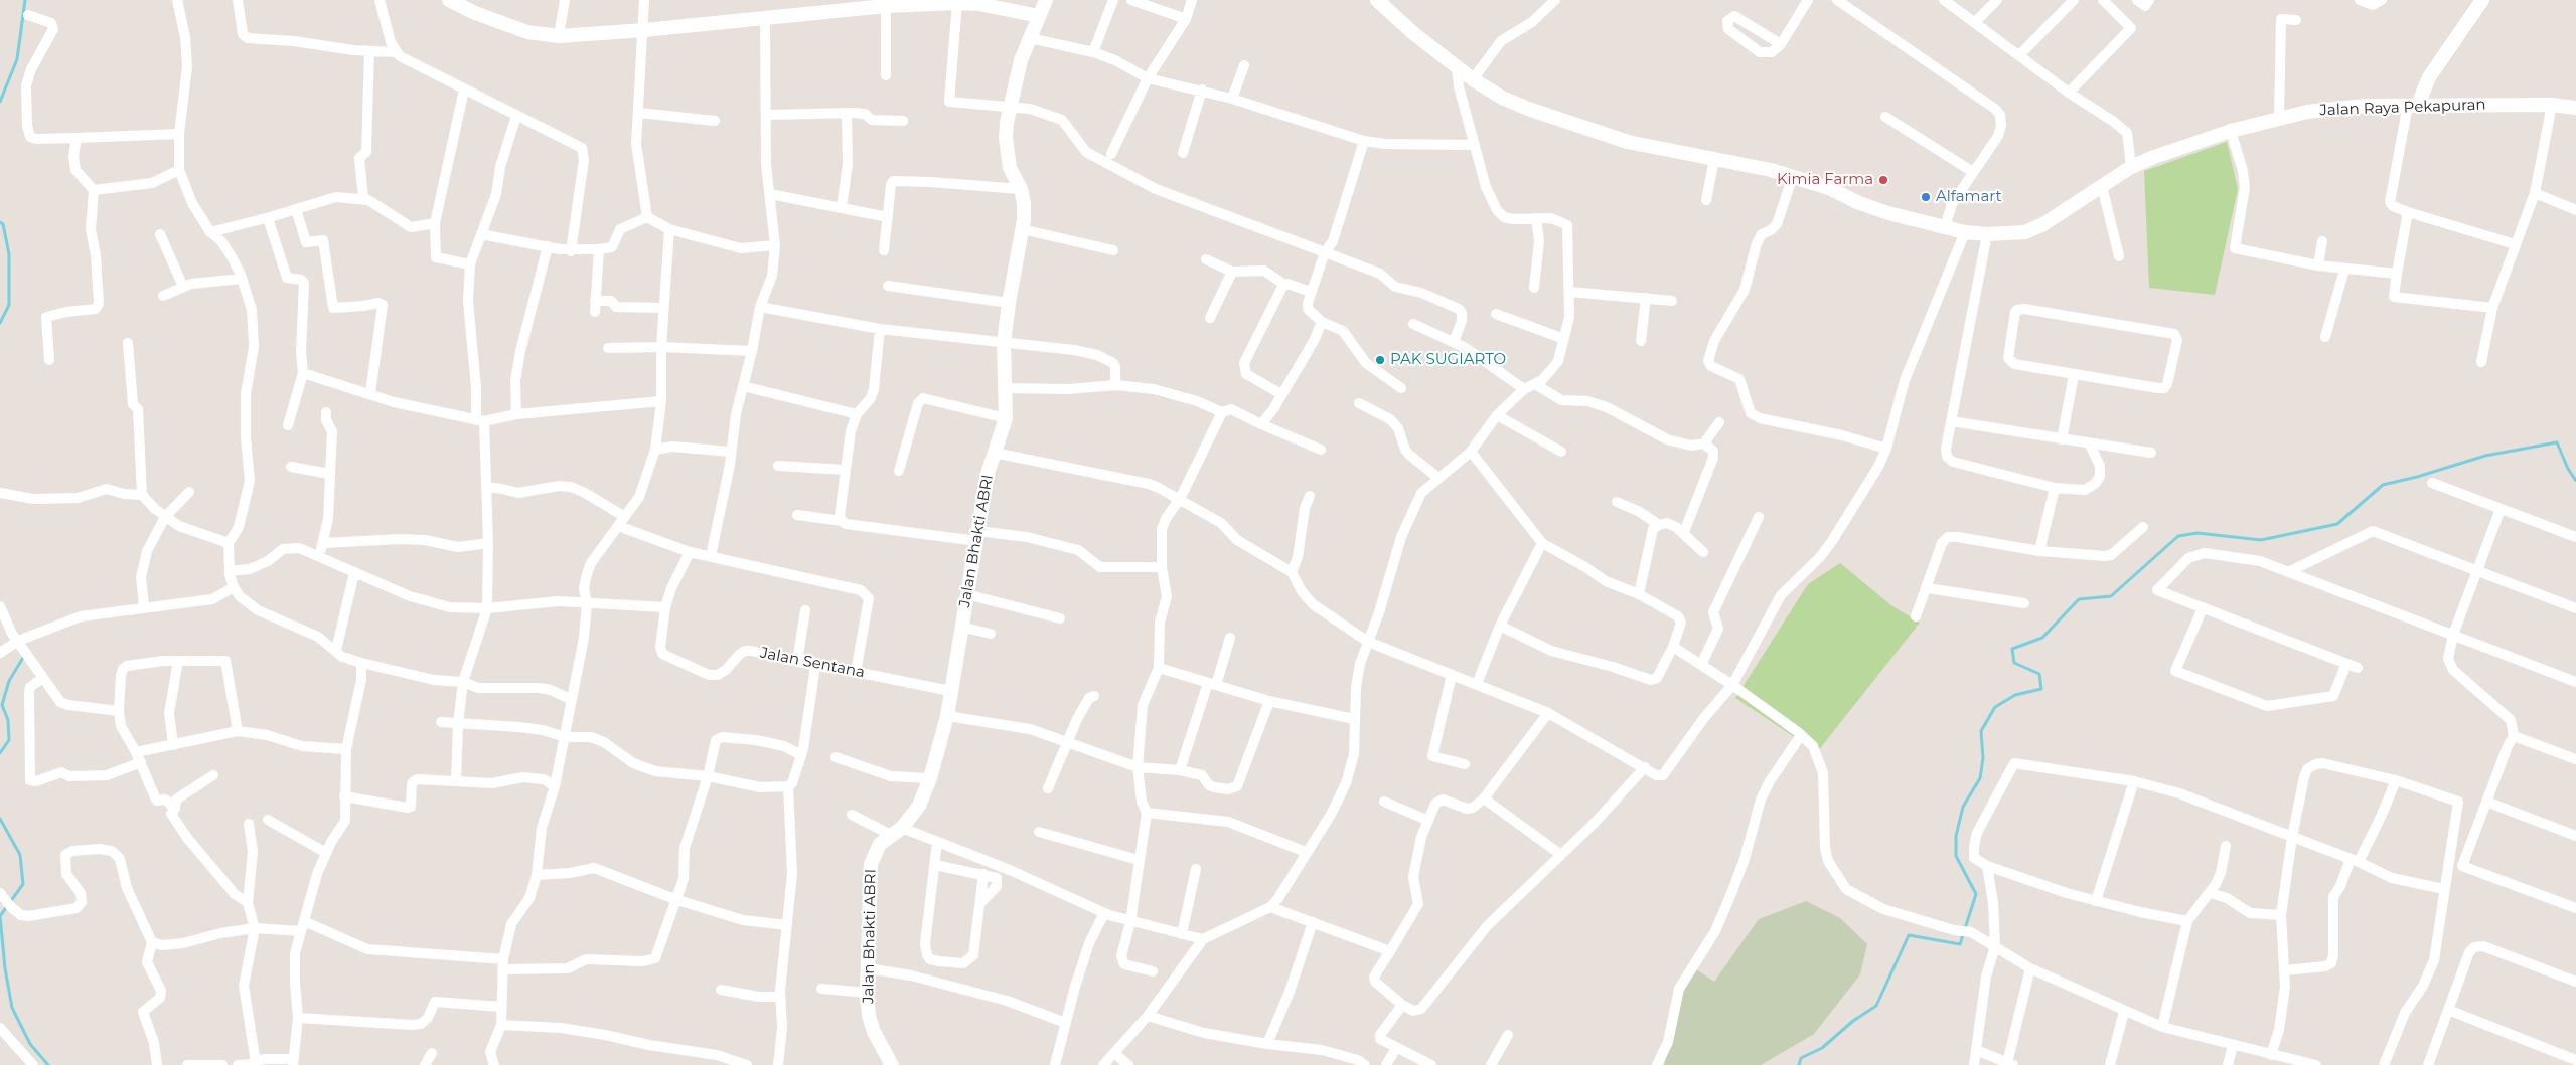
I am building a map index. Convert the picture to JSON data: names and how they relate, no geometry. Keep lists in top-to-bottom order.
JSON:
{
  "streets": {
    "street": ["Jalan Raya Pekapuran", "Jalan Bhakti ABRI", "Jalan Sentana"]
  },
  "crossings": [
    ["Jalan Bhakti ABRI", "Jalan Sentana"]
  ],
  "places": ["Kimia Farma", "Alfamart", "PAK SUGIARTO"]
}
